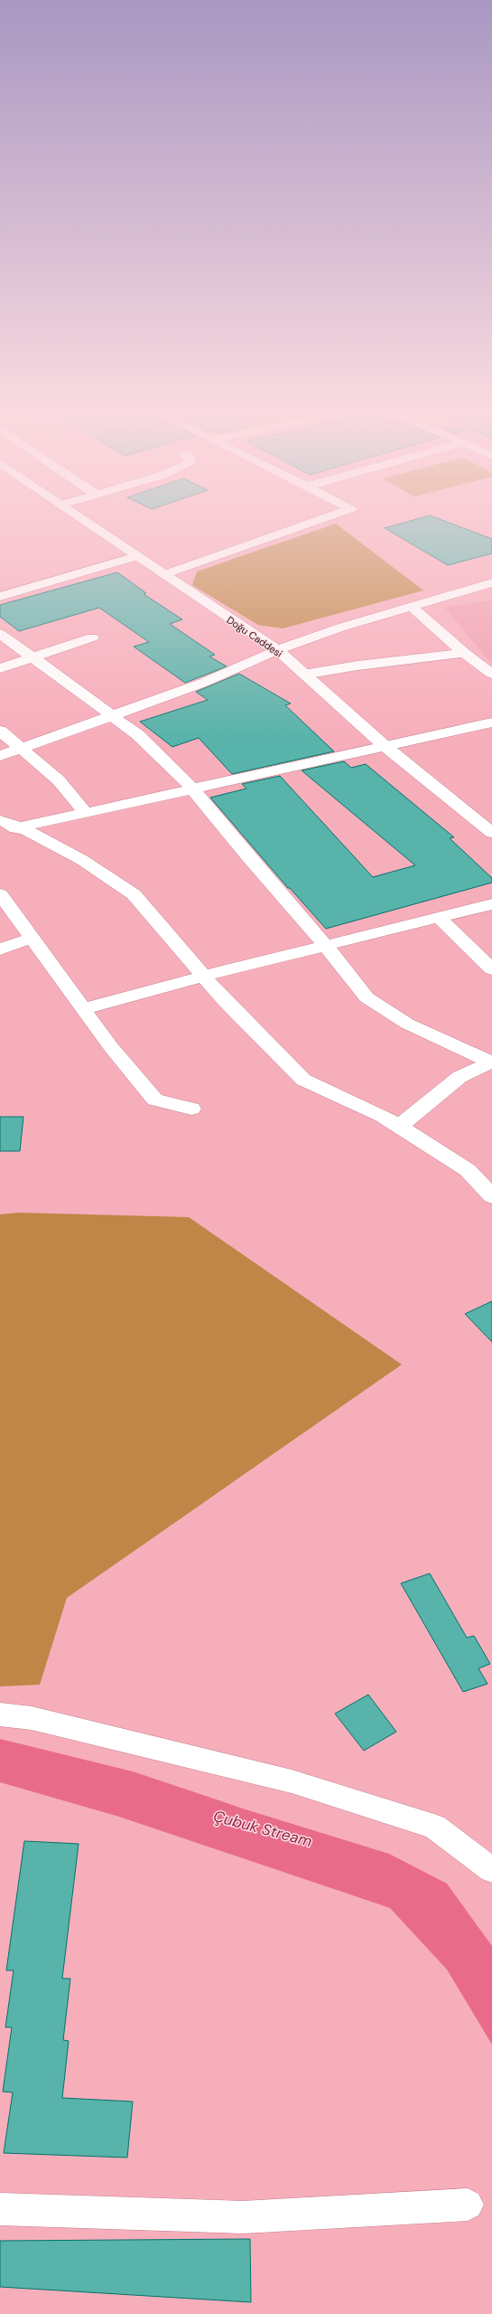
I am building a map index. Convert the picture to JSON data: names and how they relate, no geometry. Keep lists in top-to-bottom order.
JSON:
{
  "streets": {
    "street": ["Doğu Caddesi"]
  },
  "water": ["Çubuk Stream"]
}
